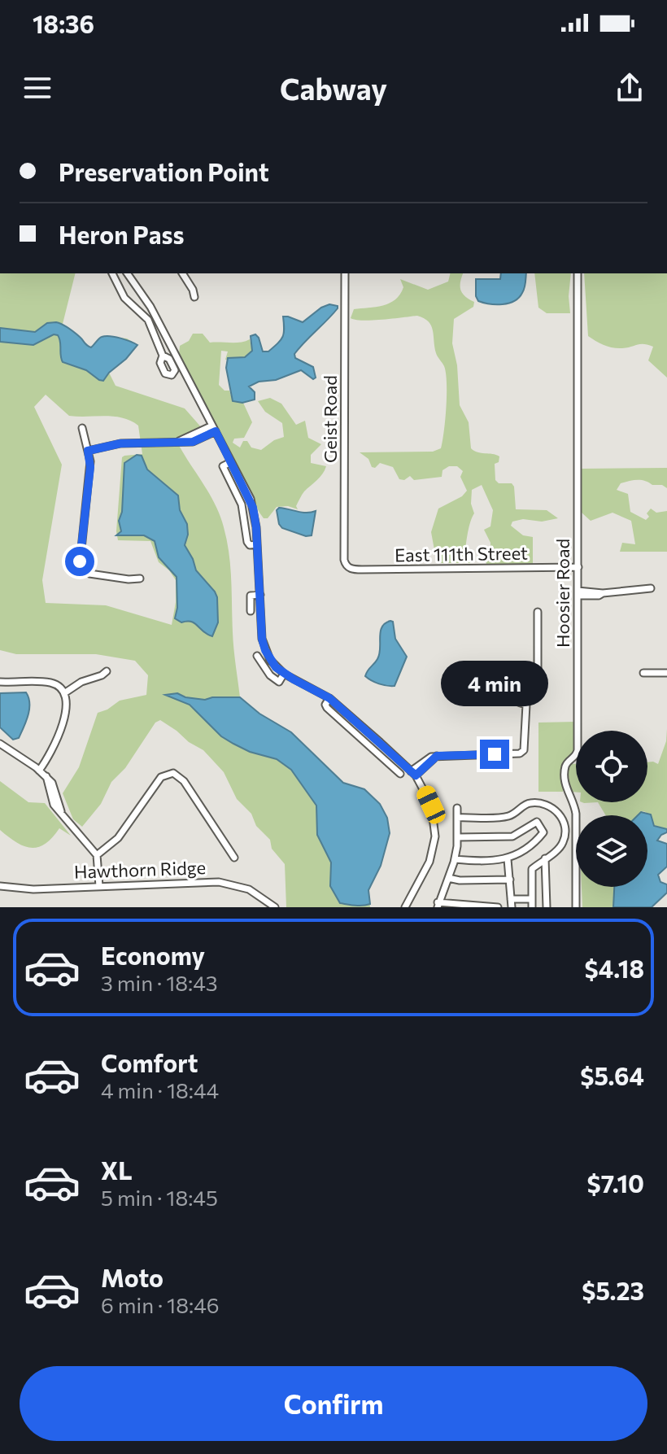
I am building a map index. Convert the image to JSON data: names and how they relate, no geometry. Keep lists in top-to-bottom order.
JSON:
{
  "streets": {
    "street": [
      "Geist Road",
      "East 111th Street",
      "Hoosier Road",
      "Hawthorn Ridge"
    ]
  },
  "crossings": [
    ["Geist Road", "East 111th Street"],
    ["East 111th Street", "Hoosier Road"]
  ],
  "page": {
    "status": "18:36",
    "header": "Cabway",
    "banner": ["Preservation Point", "Heron Pass"],
    "bubble": "4 min",
    "list": [
      {
        "name": "Economy",
        "note": "3 min · 18:43",
        "value": "$4.18"
      },
      {
        "name": "Comfort",
        "note": "4 min · 18:44",
        "value": "$5.64"
      },
      {
        "name": "XL",
        "note": "5 min · 18:45",
        "value": "$7.10"
      },
      {
        "name": "Moto",
        "note": "6 min · 18:46",
        "value": "$5.23"
      }
    ],
    "buttons": "Confirm"
  }
}
